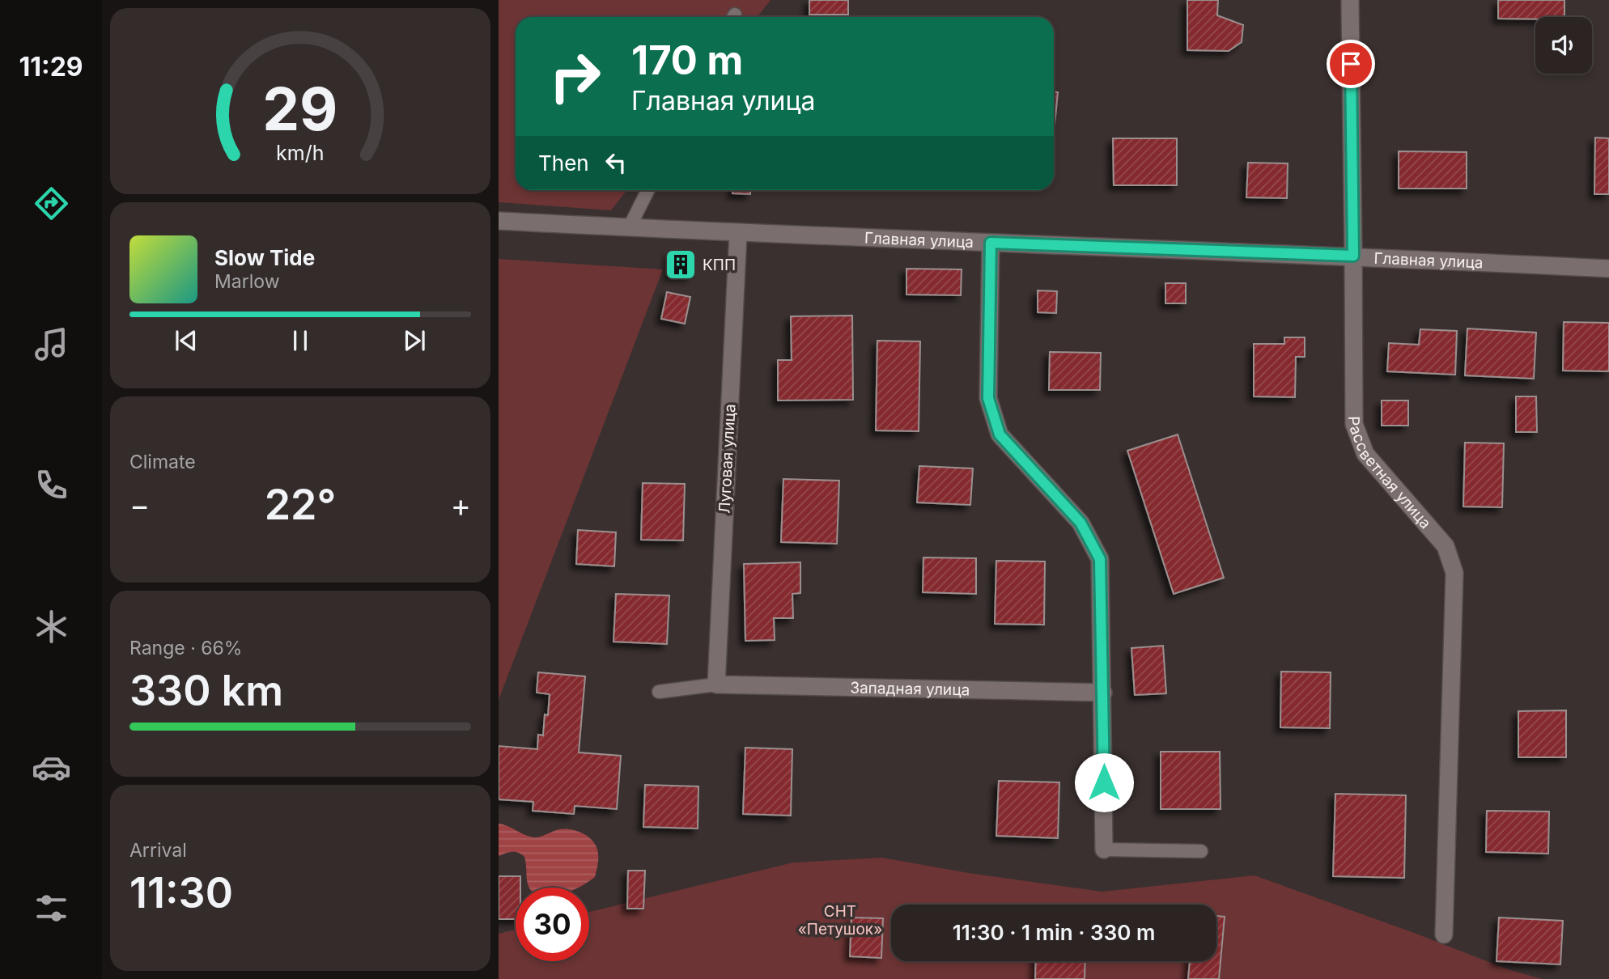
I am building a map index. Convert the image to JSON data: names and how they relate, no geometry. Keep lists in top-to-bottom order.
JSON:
{
  "streets": {
    "street": [
      "Главная улица",
      "Луговая улица",
      "Рассветная улица",
      "Западная улица"
    ]
  },
  "crossings": [
    ["Главная улица", "Луговая улица"],
    ["Главная улица", "Рассветная улица"],
    ["Луговая улица", "Западная улица"]
  ],
  "parks": ["СНТ «Петушок»"],
  "places": {
    "building": ["КПП"]
  },
  "page": {
    "tabs": "11:29",
    "turn": ["170 m", "Главная улица"],
    "then": "Then",
    "song": ["Slow Tide", "Marlow"],
    "tile": [
      "Climate",
      ["Range · 66%", "330 km"],
      ["Arrival", "11:30"]
    ],
    "heat": ["−", "22°", "+"],
    "limit": "30",
    "trip": "11:30 · 1 min · 330 m",
    "gauge": ["29", "km/h"]
  }
}
